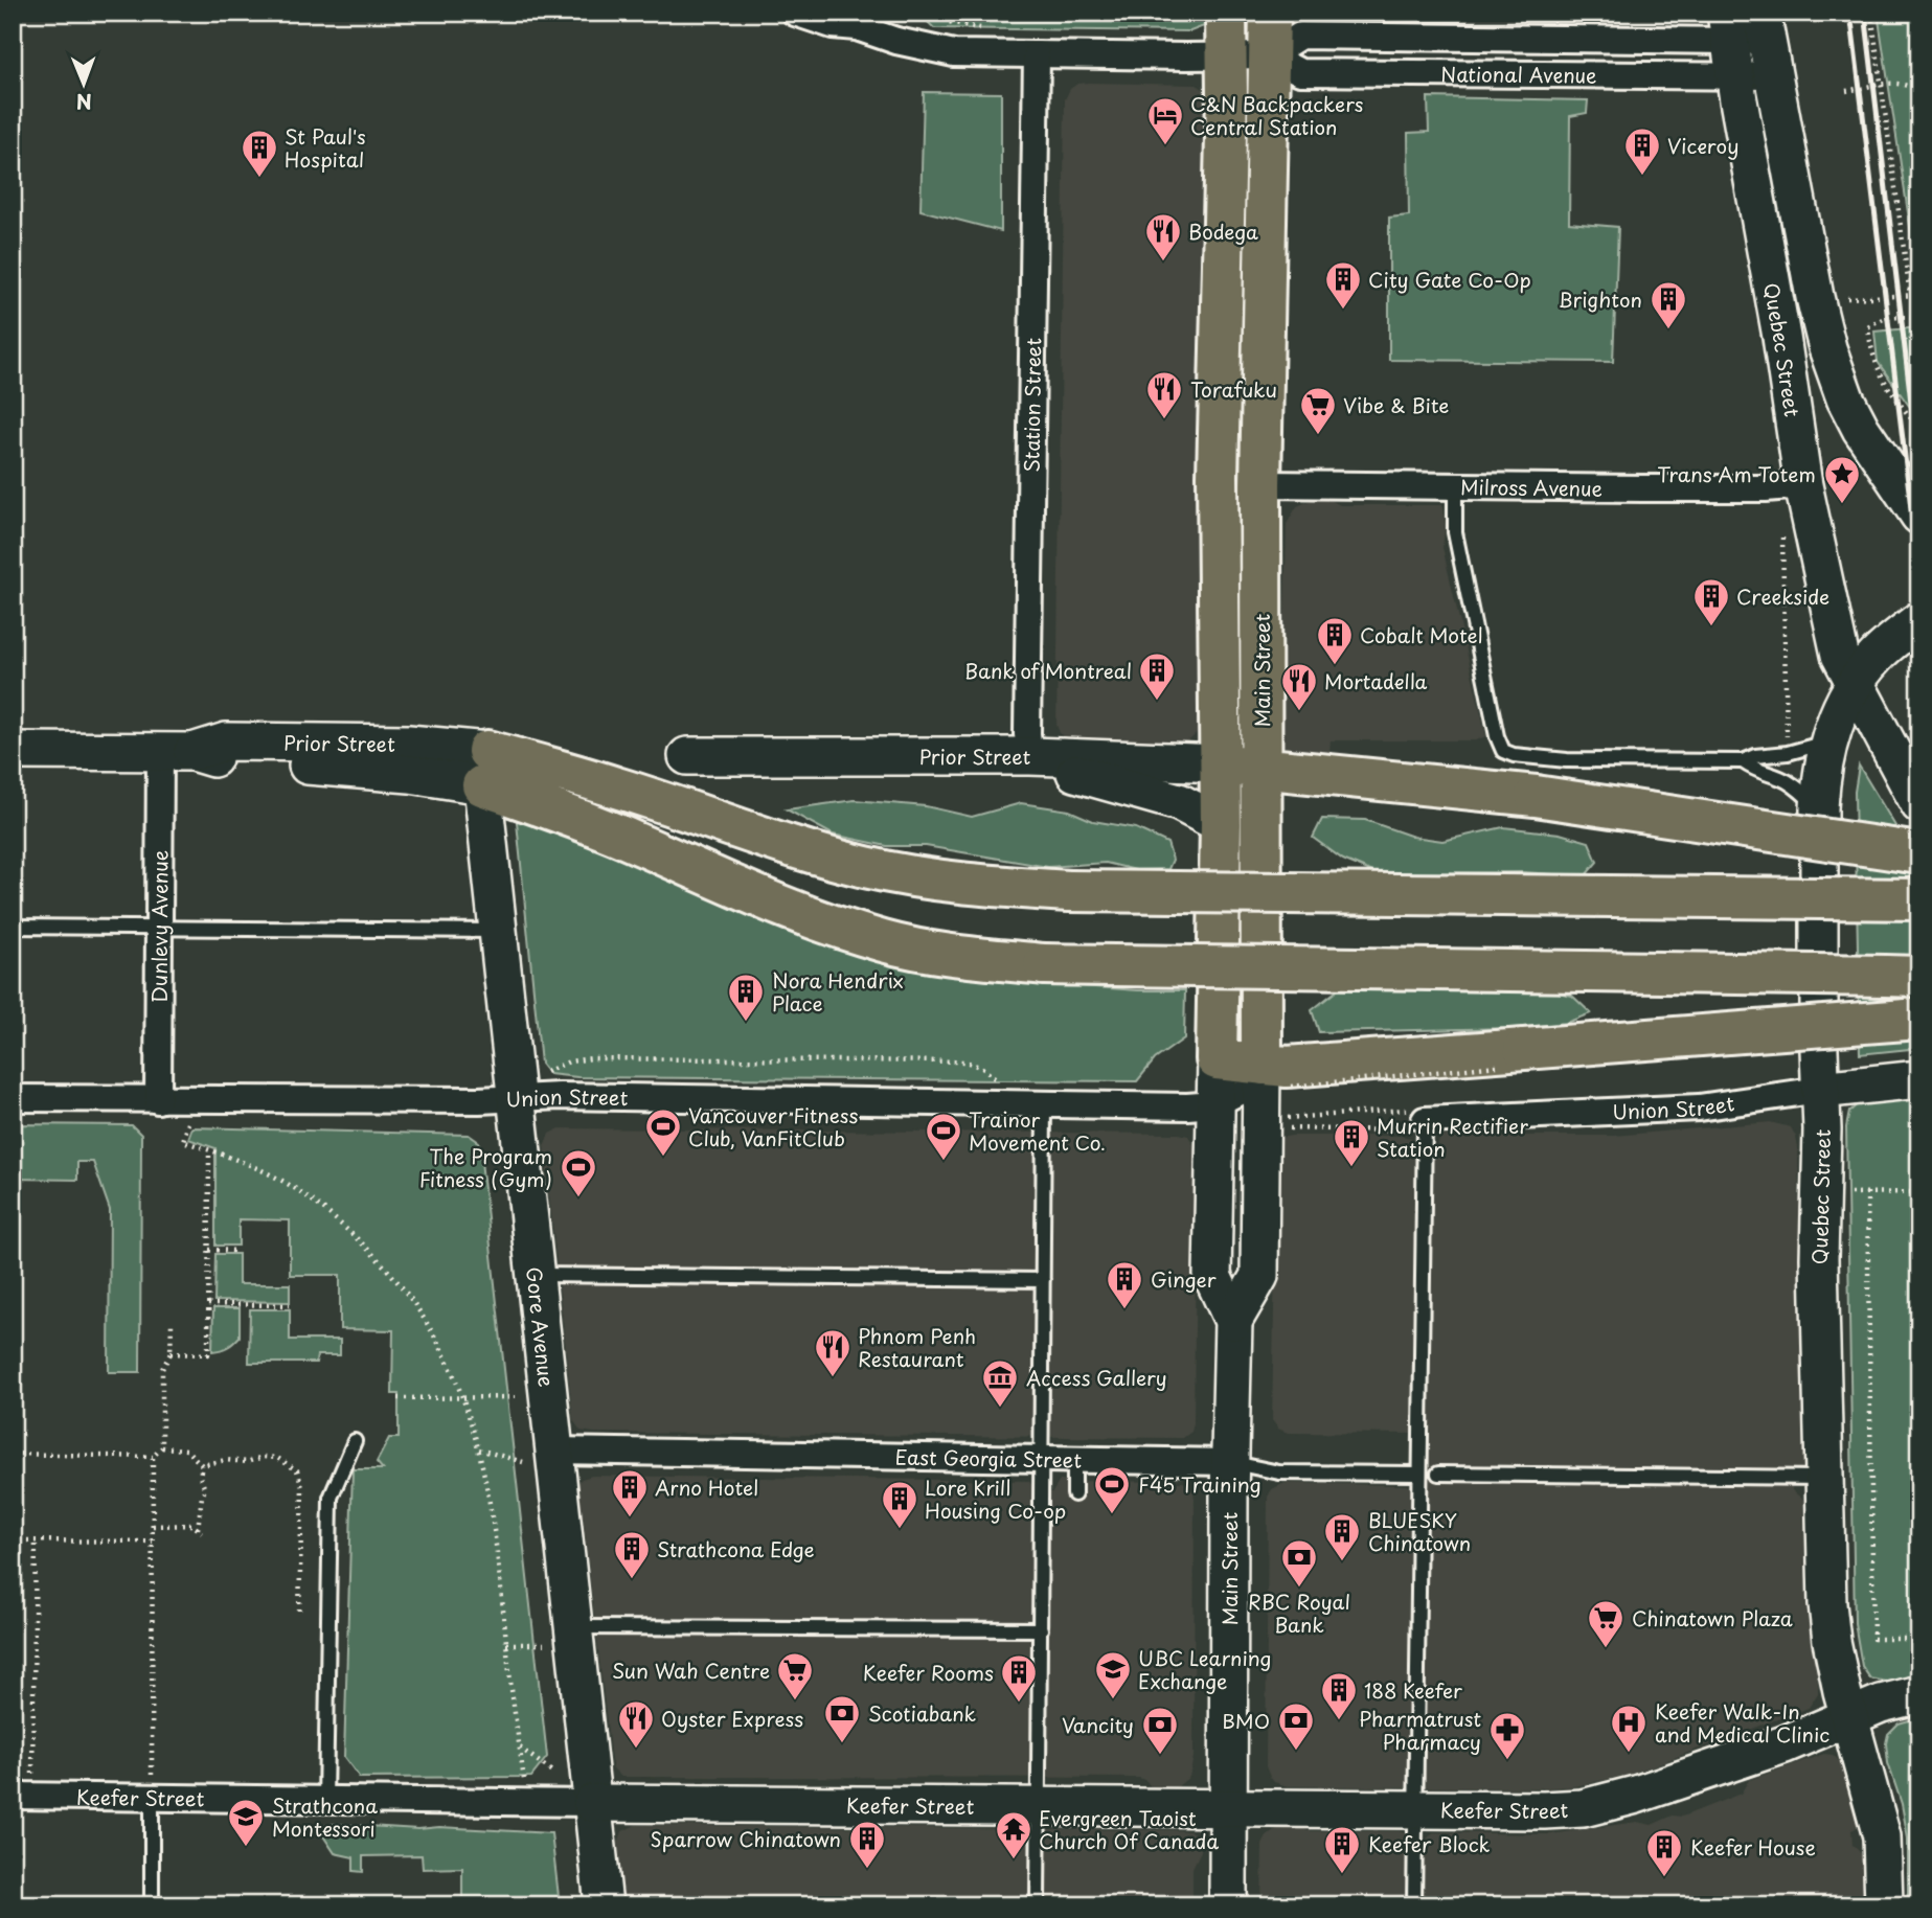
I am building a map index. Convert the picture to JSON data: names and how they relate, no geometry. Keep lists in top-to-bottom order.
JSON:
{
  "streets": {
    "main road": ["Main Street", "Prior Street"],
    "street": [
      "National Avenue",
      "Quebec Street",
      "Station Street",
      "Milross Avenue",
      "Dunlevy Avenue",
      "Union Street",
      "Gore Avenue",
      "East Georgia Street",
      "Keefer Street"
    ]
  },
  "crossings": [
    ["National Avenue", "Quebec Street"],
    ["National Avenue", "Station Street"],
    ["National Avenue", "Main Street"],
    ["Quebec Street", "Milross Avenue"],
    ["Quebec Street", "Union Street"],
    ["Quebec Street", "Keefer Street"],
    ["Station Street", "Prior Street"],
    ["Milross Avenue", "Main Street"],
    ["Main Street", "Prior Street"],
    ["Main Street", "Union Street"],
    ["Main Street", "East Georgia Street"],
    ["Main Street", "Keefer Street"],
    ["Prior Street", "Dunlevy Avenue"],
    ["Prior Street", "Gore Avenue"],
    ["Dunlevy Avenue", "Union Street"],
    ["Union Street", "Gore Avenue"],
    ["Gore Avenue", "East Georgia Street"],
    ["Gore Avenue", "Keefer Street"]
  ],
  "places": {
    "hotel": ["C&N Backpackers Central Station"],
    "building": [
      "Viceroy",
      "St Paul's Hospital",
      "City Gate Co-Op",
      "Brighton",
      "Creekside",
      "Cobalt Motel",
      "Bank of Montreal",
      "Nora Hendrix Place",
      "Murrin Rectifier Station",
      "Ginger",
      "Arno Hotel",
      "Lore Krill Housing Co-op",
      "BLUESKY Chinatown",
      "Strathcona Edge",
      "Keefer Rooms",
      "188 Keefer",
      "Sparrow Chinatown",
      "Keefer Block",
      "Keefer House"
    ],
    "restaurant": [
      "Bodega",
      "Torafuku",
      "Mortadella",
      "Phnom Penh Restaurant",
      "Oyster Express"
    ],
    "supermarket": ["Vibe & Bite", "Chinatown Plaza", "Sun Wah Centre"],
    "place": ["Trans Am Totem"],
    "sports": [
      "Vancouver Fitness Club, VanFitClub",
      "Trainor Movement Co.",
      "The Program Fitness (Gym)",
      "F45 Training"
    ],
    "museum": ["Access Gallery"],
    "bank": [
      "RBC Royal Bank",
      "Scotiabank",
      "BMO",
      "Vancity"
    ],
    "school or university": ["UBC Learning Exchange", "Strathcona Montessori"],
    "hospital": ["Keefer Walk-In and Medical Clinic"],
    "pharmacy": ["Pharmatrust Pharmacy"],
    "temple": ["Evergreen Taoist Church Of Canada"]
  },
  "north": "bottom"
}
